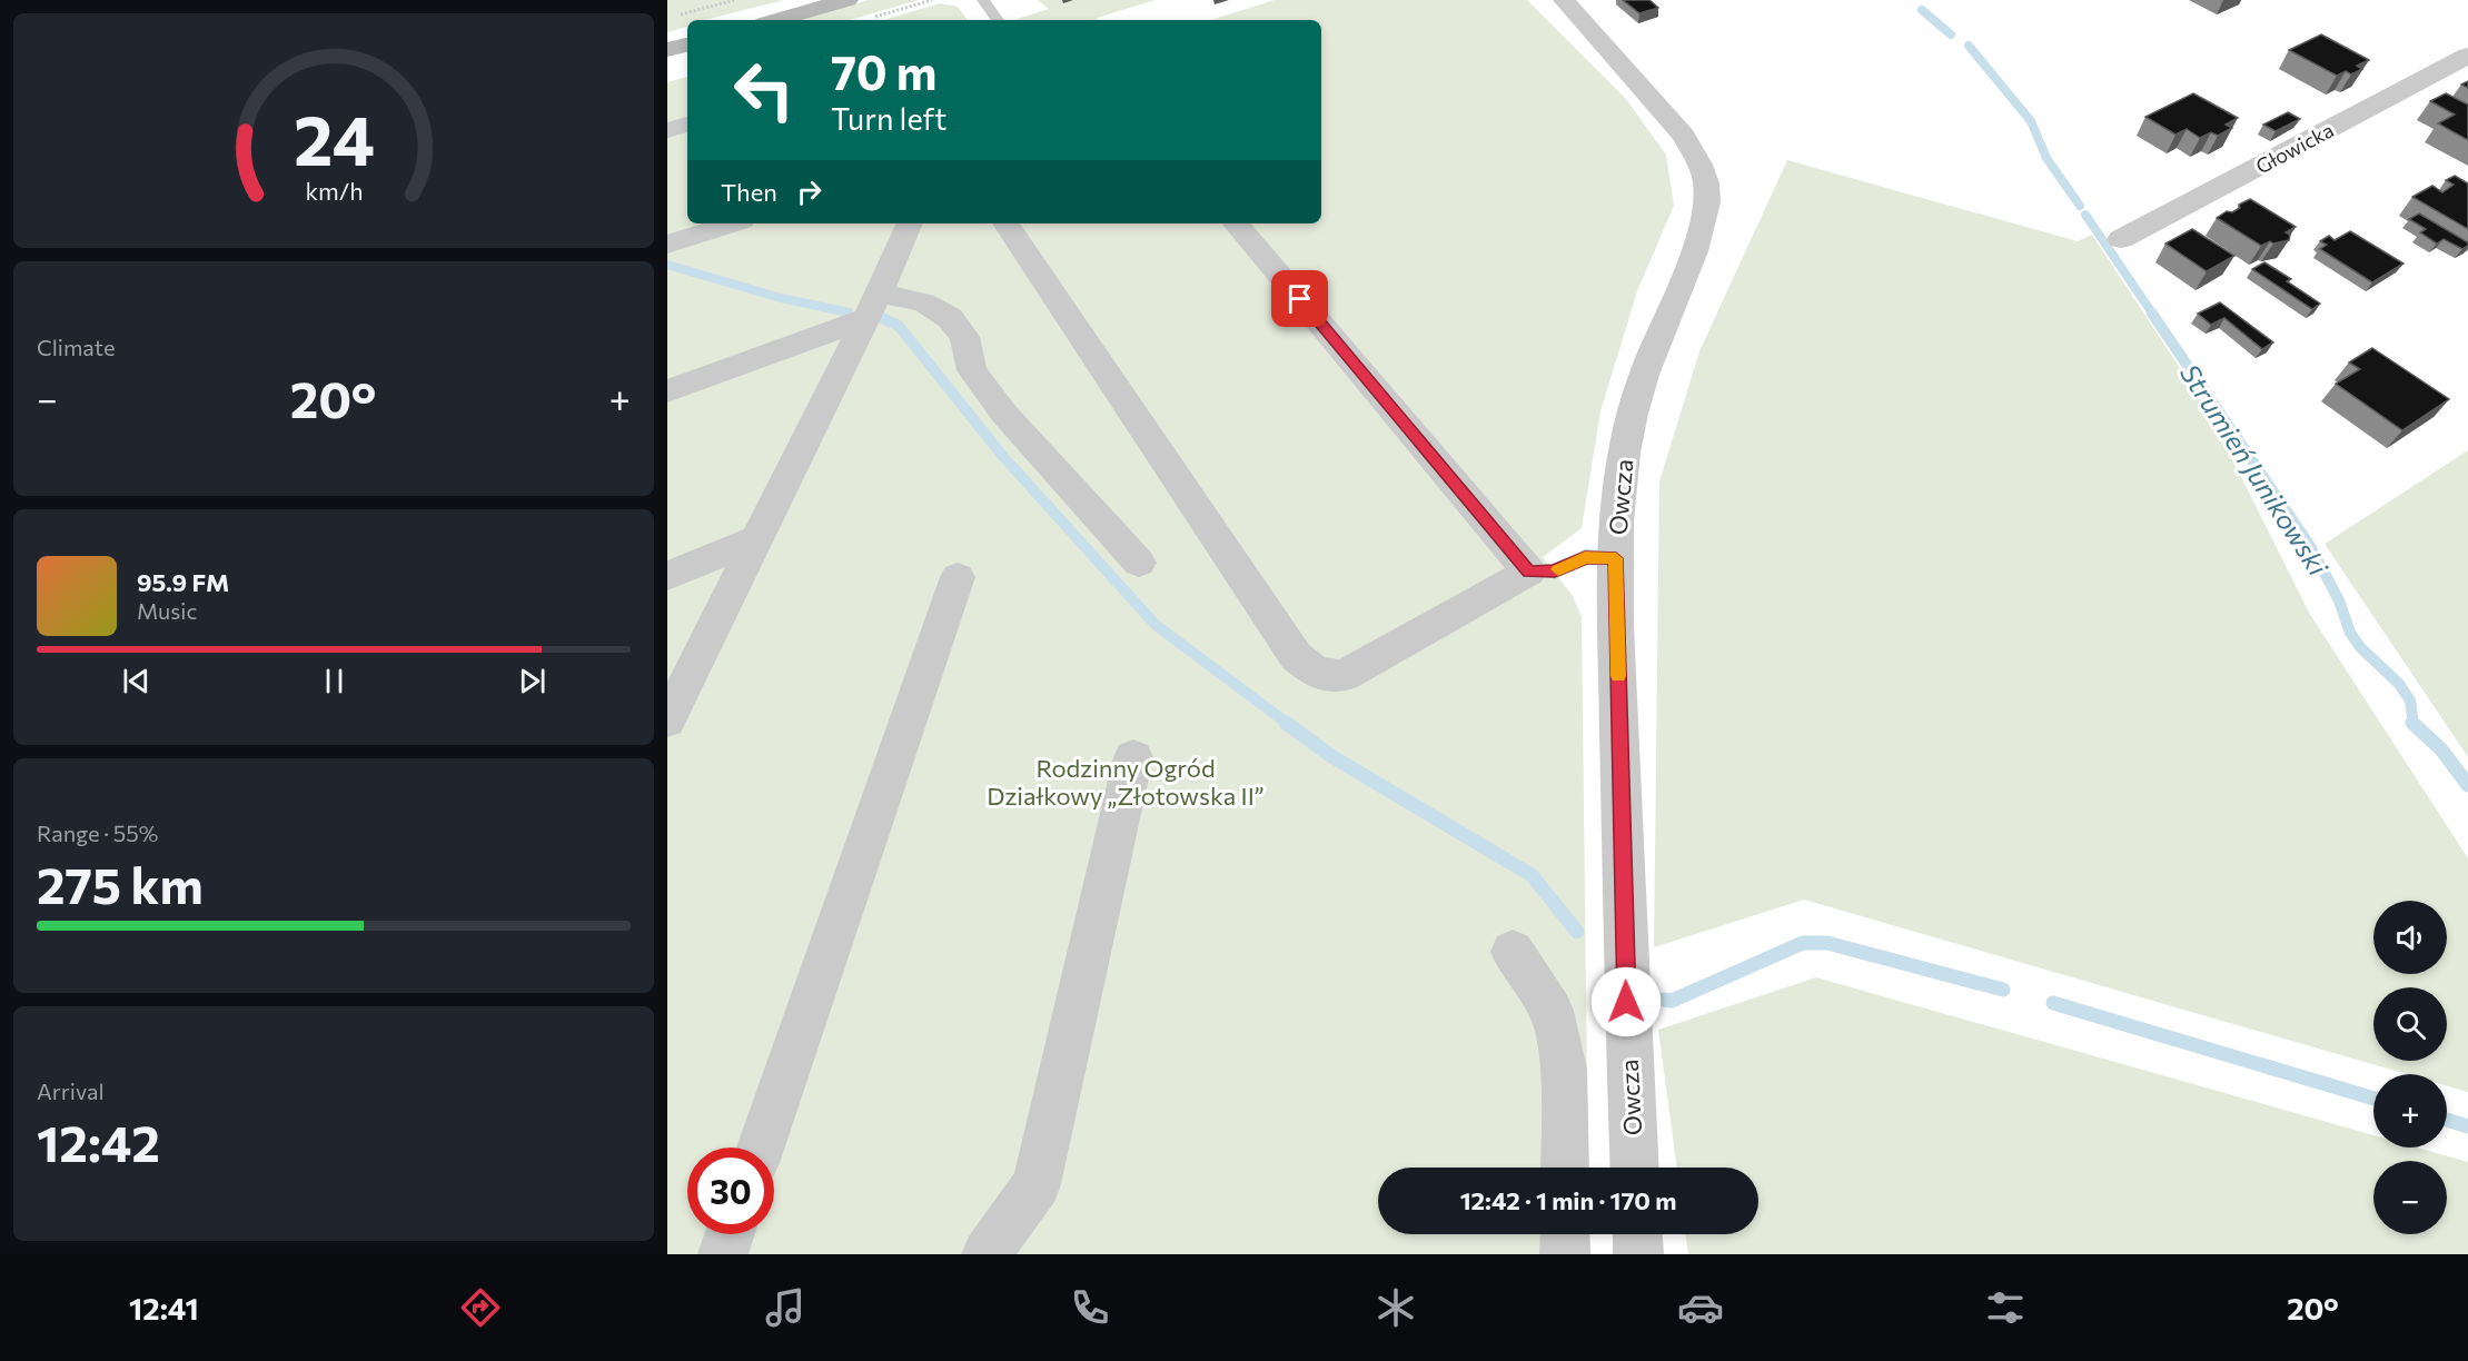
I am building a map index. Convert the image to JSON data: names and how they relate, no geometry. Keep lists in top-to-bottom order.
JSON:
{
  "streets": {
    "street": ["Głowicka", "Owcza"]
  },
  "water": ["Strumień Junikowski"],
  "parks": ["Rodzinny Ogród Działkowy „Złotowska II”"],
  "page": {
    "turn": ["70 m", "Turn left"],
    "then": "Then",
    "tile": [
      "Climate",
      ["Range · 55%", "275 km"],
      ["Arrival", "12:42"]
    ],
    "heat": ["−", "20°", "+"],
    "song": ["95.9 FM", "Music"],
    "map_buttons": ["+", "−"],
    "limit": "30",
    "trip": "12:42 · 1 min · 170 m",
    "tabs": ["12:41", "20°"],
    "gauge": ["24", "km/h"]
  }
}
